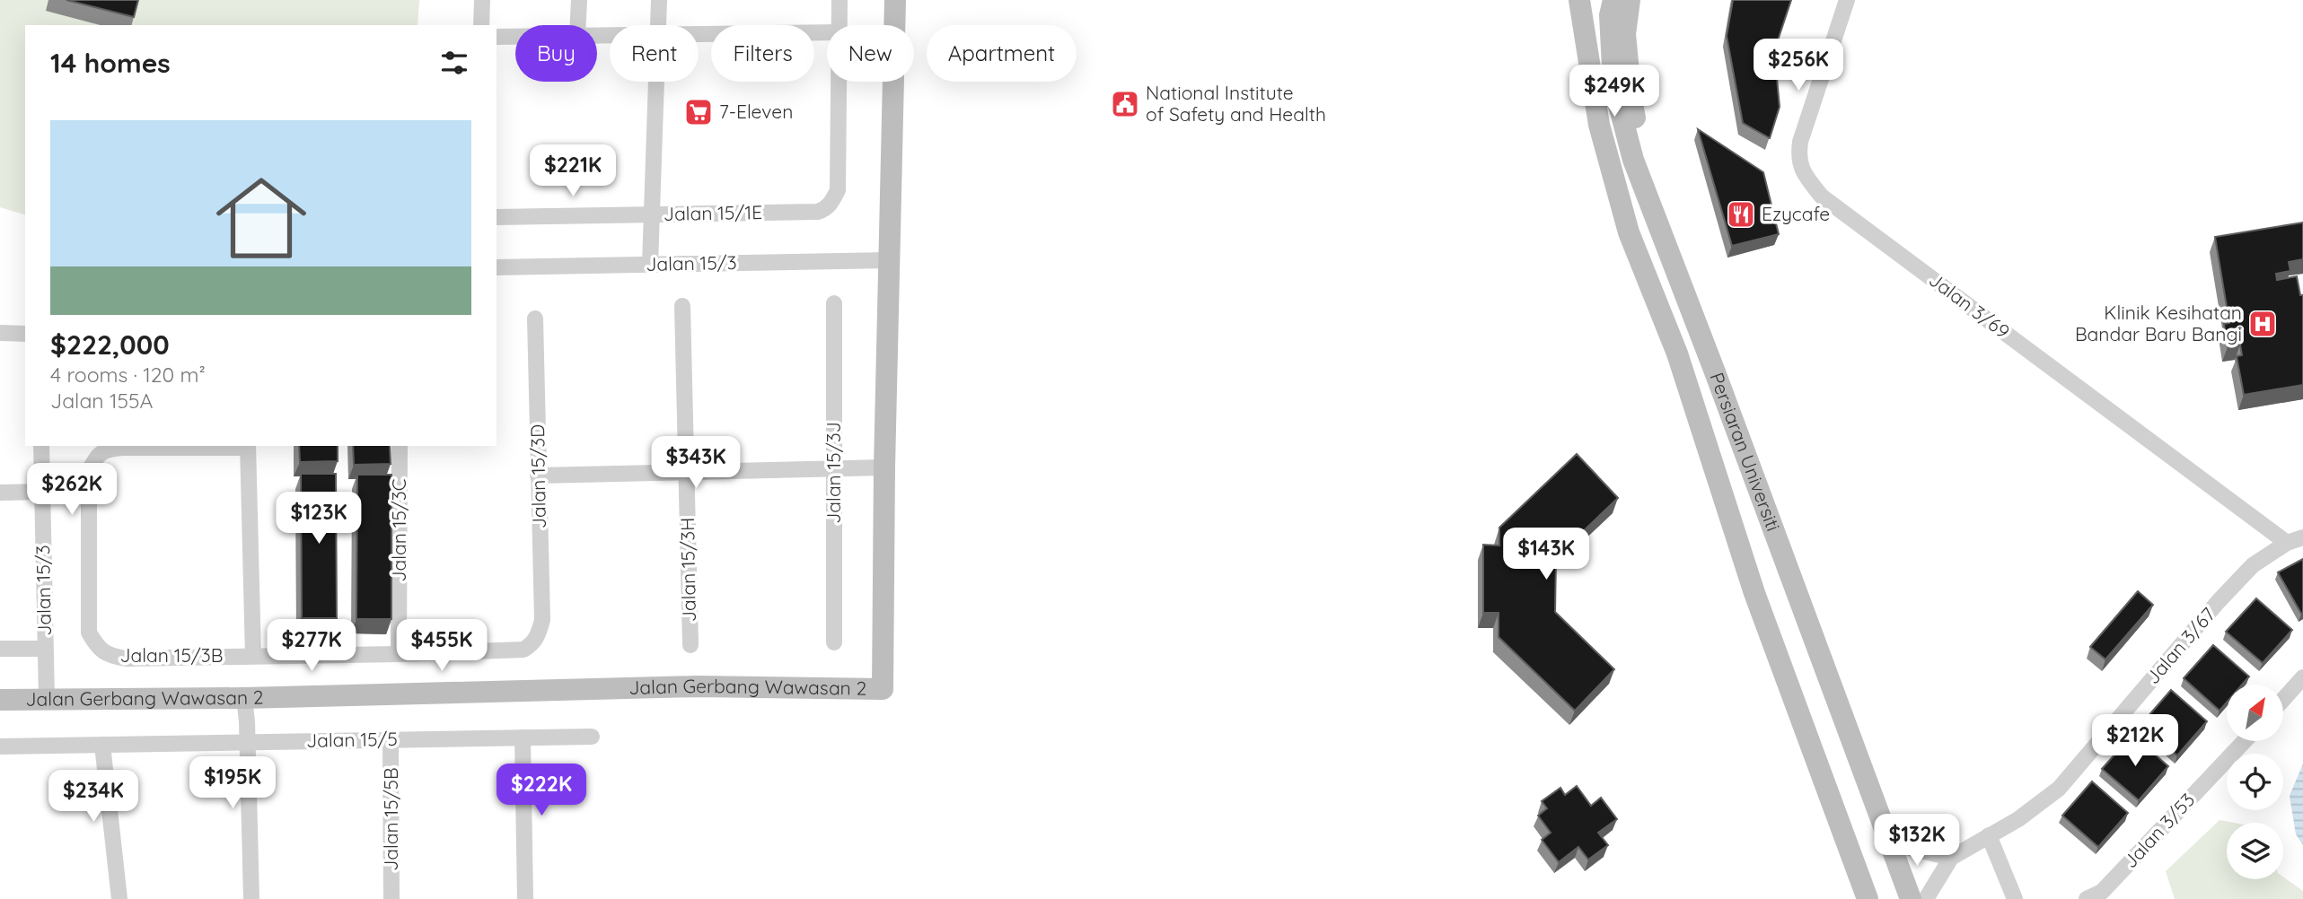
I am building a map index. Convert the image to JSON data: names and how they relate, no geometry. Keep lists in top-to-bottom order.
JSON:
{
  "streets": {
    "main road": ["Persiaran Universiti", "Jalan Gerbang Wawasan 2"],
    "street": [
      "Jalan 15/1E",
      "Jalan 15/3",
      "Jalan 3/69",
      "Jalan 15/3J",
      "Jalan 15/3D",
      "Jalan 15/3C",
      "Jalan 15/3H",
      "Jalan 3/67",
      "Jalan 15/3B",
      "Jalan 15/5",
      "Jalan 15/5B",
      "Jalan 3/53"
    ]
  },
  "crossings": [
    ["Jalan 15/3", "Jalan Gerbang Wawasan 2"],
    ["Jalan 3/69", "Jalan 3/67"],
    ["Jalan 15/3D", "Jalan 15/3B"],
    ["Jalan 15/3C", "Jalan 15/3B"],
    ["Jalan 15/5", "Jalan 15/5B"]
  ],
  "places": {
    "public building": ["National Institute of Safety and Health"],
    "supermarket": ["7-Eleven"],
    "restaurant": ["Ezycafe"],
    "hospital": ["Klinik Kesihatan Bandar Baru Bangi"]
  },
  "north": "top right",
  "page": {
    "chip": [
      "Buy",
      "Rent",
      "Filters",
      "New",
      "Apartment"
    ],
    "heading": "14 homes",
    "price": [
      "$256K",
      "$249K",
      "$221K",
      "$343K",
      "$262K",
      "$123K",
      "$143K",
      "$277K",
      "$455K",
      "$212K",
      "$195K",
      "$222K",
      "$234K",
      "$132K"
    ],
    "list": [
      {
        "name": "$222,000",
        "note": "4 rooms · 120 m² · Jalan 155A"
      }
    ]
  }
}
